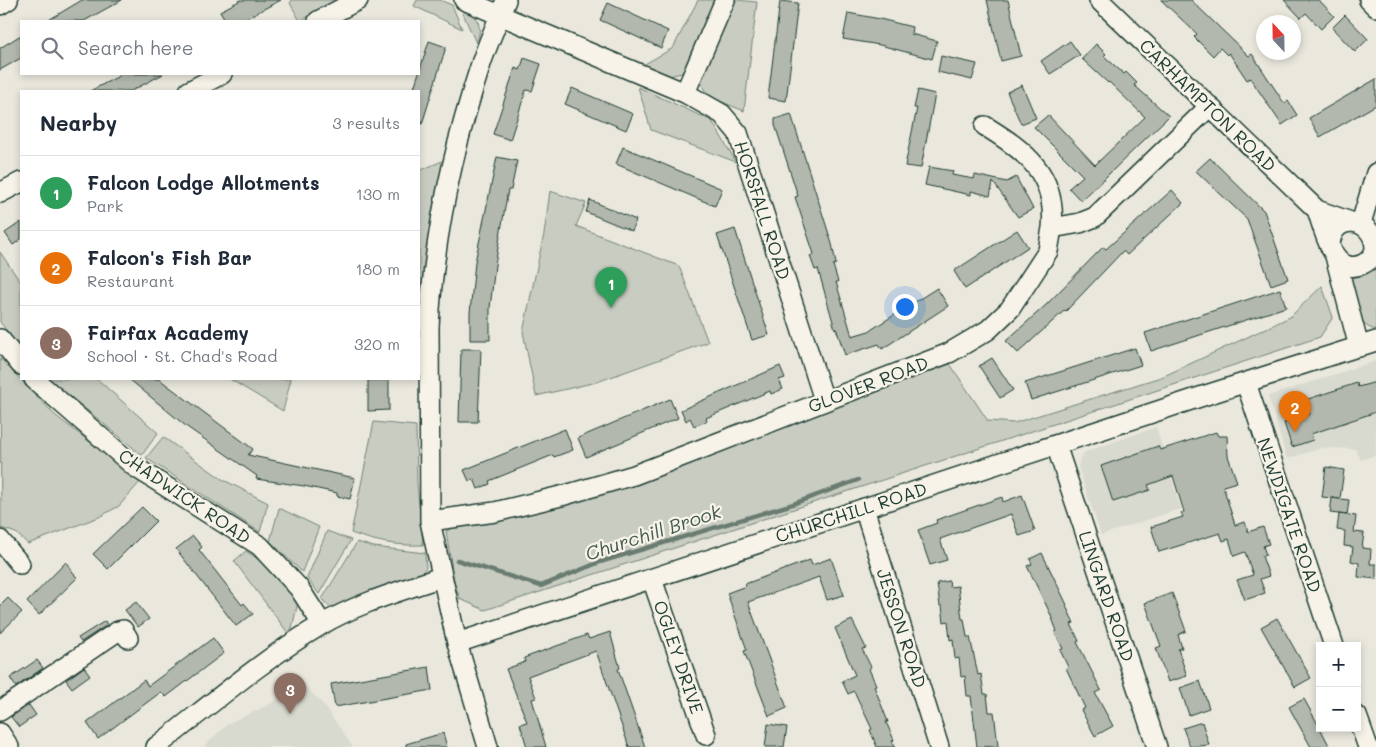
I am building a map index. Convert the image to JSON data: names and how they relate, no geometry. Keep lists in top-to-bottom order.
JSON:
{
  "streets": {
    "street": [
      "CARHAMPTON ROAD",
      "HORSFALL ROAD",
      "GLOVER ROAD",
      "CHADWICK ROAD",
      "CHURCHILL ROAD",
      "NEWDIGATE ROAD",
      "LINGARD ROAD",
      "JESSON ROAD",
      "OGLEY DRIVE"
    ]
  },
  "crossings": [
    ["CARHAMPTON ROAD", "CHURCHILL ROAD"],
    ["HORSFALL ROAD", "GLOVER ROAD"],
    ["CHURCHILL ROAD", "NEWDIGATE ROAD"],
    ["CHURCHILL ROAD", "LINGARD ROAD"],
    ["CHURCHILL ROAD", "JESSON ROAD"],
    ["CHURCHILL ROAD", "OGLEY DRIVE"]
  ],
  "water": ["Churchill Brook"],
  "north": "top",
  "page": {
    "search": "Search here",
    "heading": ["Nearby", "3 results"],
    "list": [
      {
        "mark": "1",
        "name": "Falcon Lodge Allotments",
        "note": "Park",
        "value": "130 m"
      },
      {
        "mark": "2",
        "name": "Falcon's Fish Bar",
        "note": "Restaurant",
        "value": "180 m"
      },
      {
        "mark": "3",
        "name": "Fairfax Academy",
        "note": "School · St. Chad's Road",
        "value": "320 m"
      }
    ],
    "pins": ["1", "2", "3"],
    "map_buttons": ["+", "−"]
  }
}
